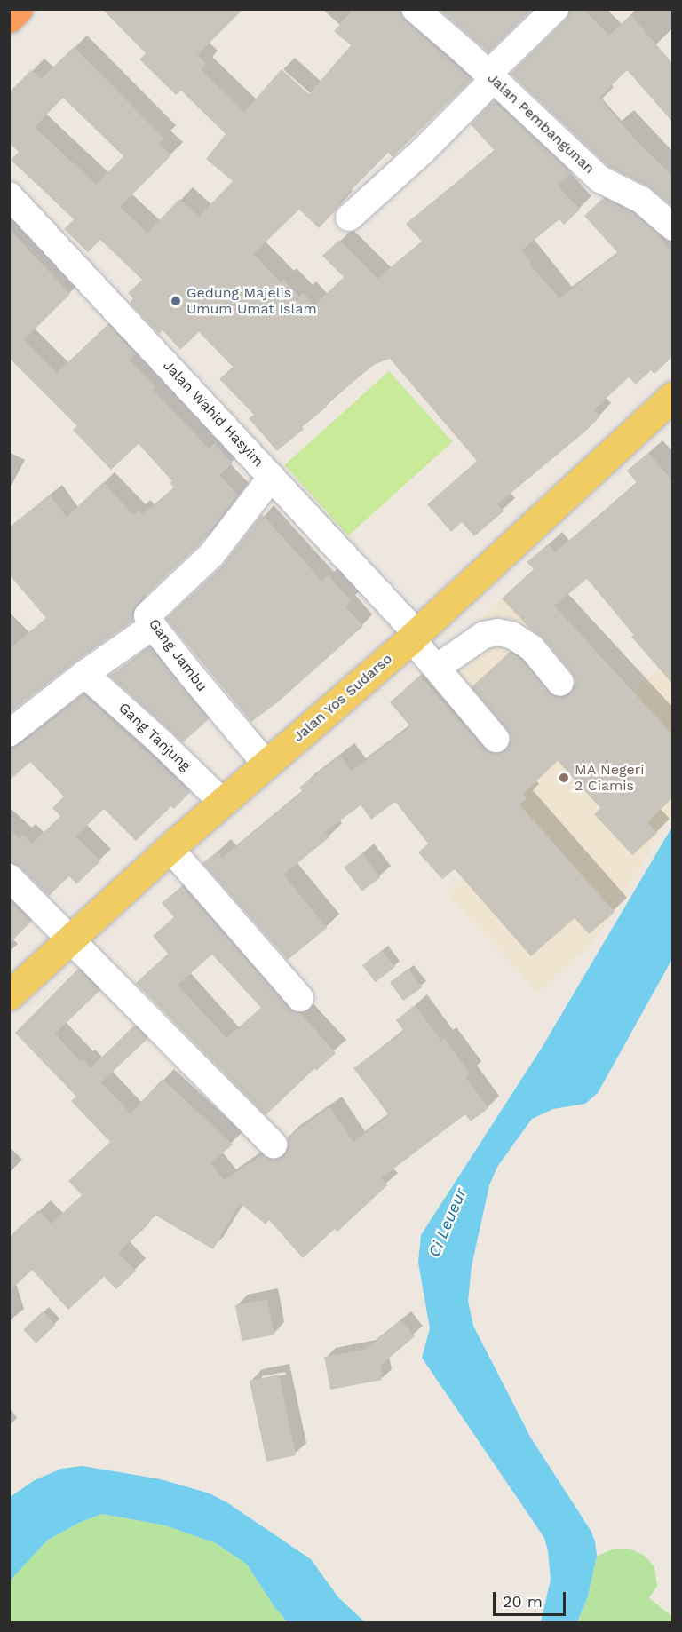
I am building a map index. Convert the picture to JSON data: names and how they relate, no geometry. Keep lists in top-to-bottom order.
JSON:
{
  "streets": {
    "main road": ["Jalan Yos Sudarso"],
    "street": [
      "Jalan Pembangunan",
      "Jalan Wahid Hasyim",
      "Gang Jambu",
      "Gang Tanjung"
    ]
  },
  "crossings": [
    ["Jalan Wahid Hasyim", "Gang Jambu"],
    ["Jalan Wahid Hasyim", "Jalan Yos Sudarso"],
    ["Gang Jambu", "Jalan Yos Sudarso"],
    ["Jalan Yos Sudarso", "Gang Tanjung"]
  ],
  "water": ["Ci Leueur"],
  "places": ["Gedung Majelis Umum Umat Islam", "MA Negeri 2 Ciamis"],
  "scale_bar": "20 m"
}
